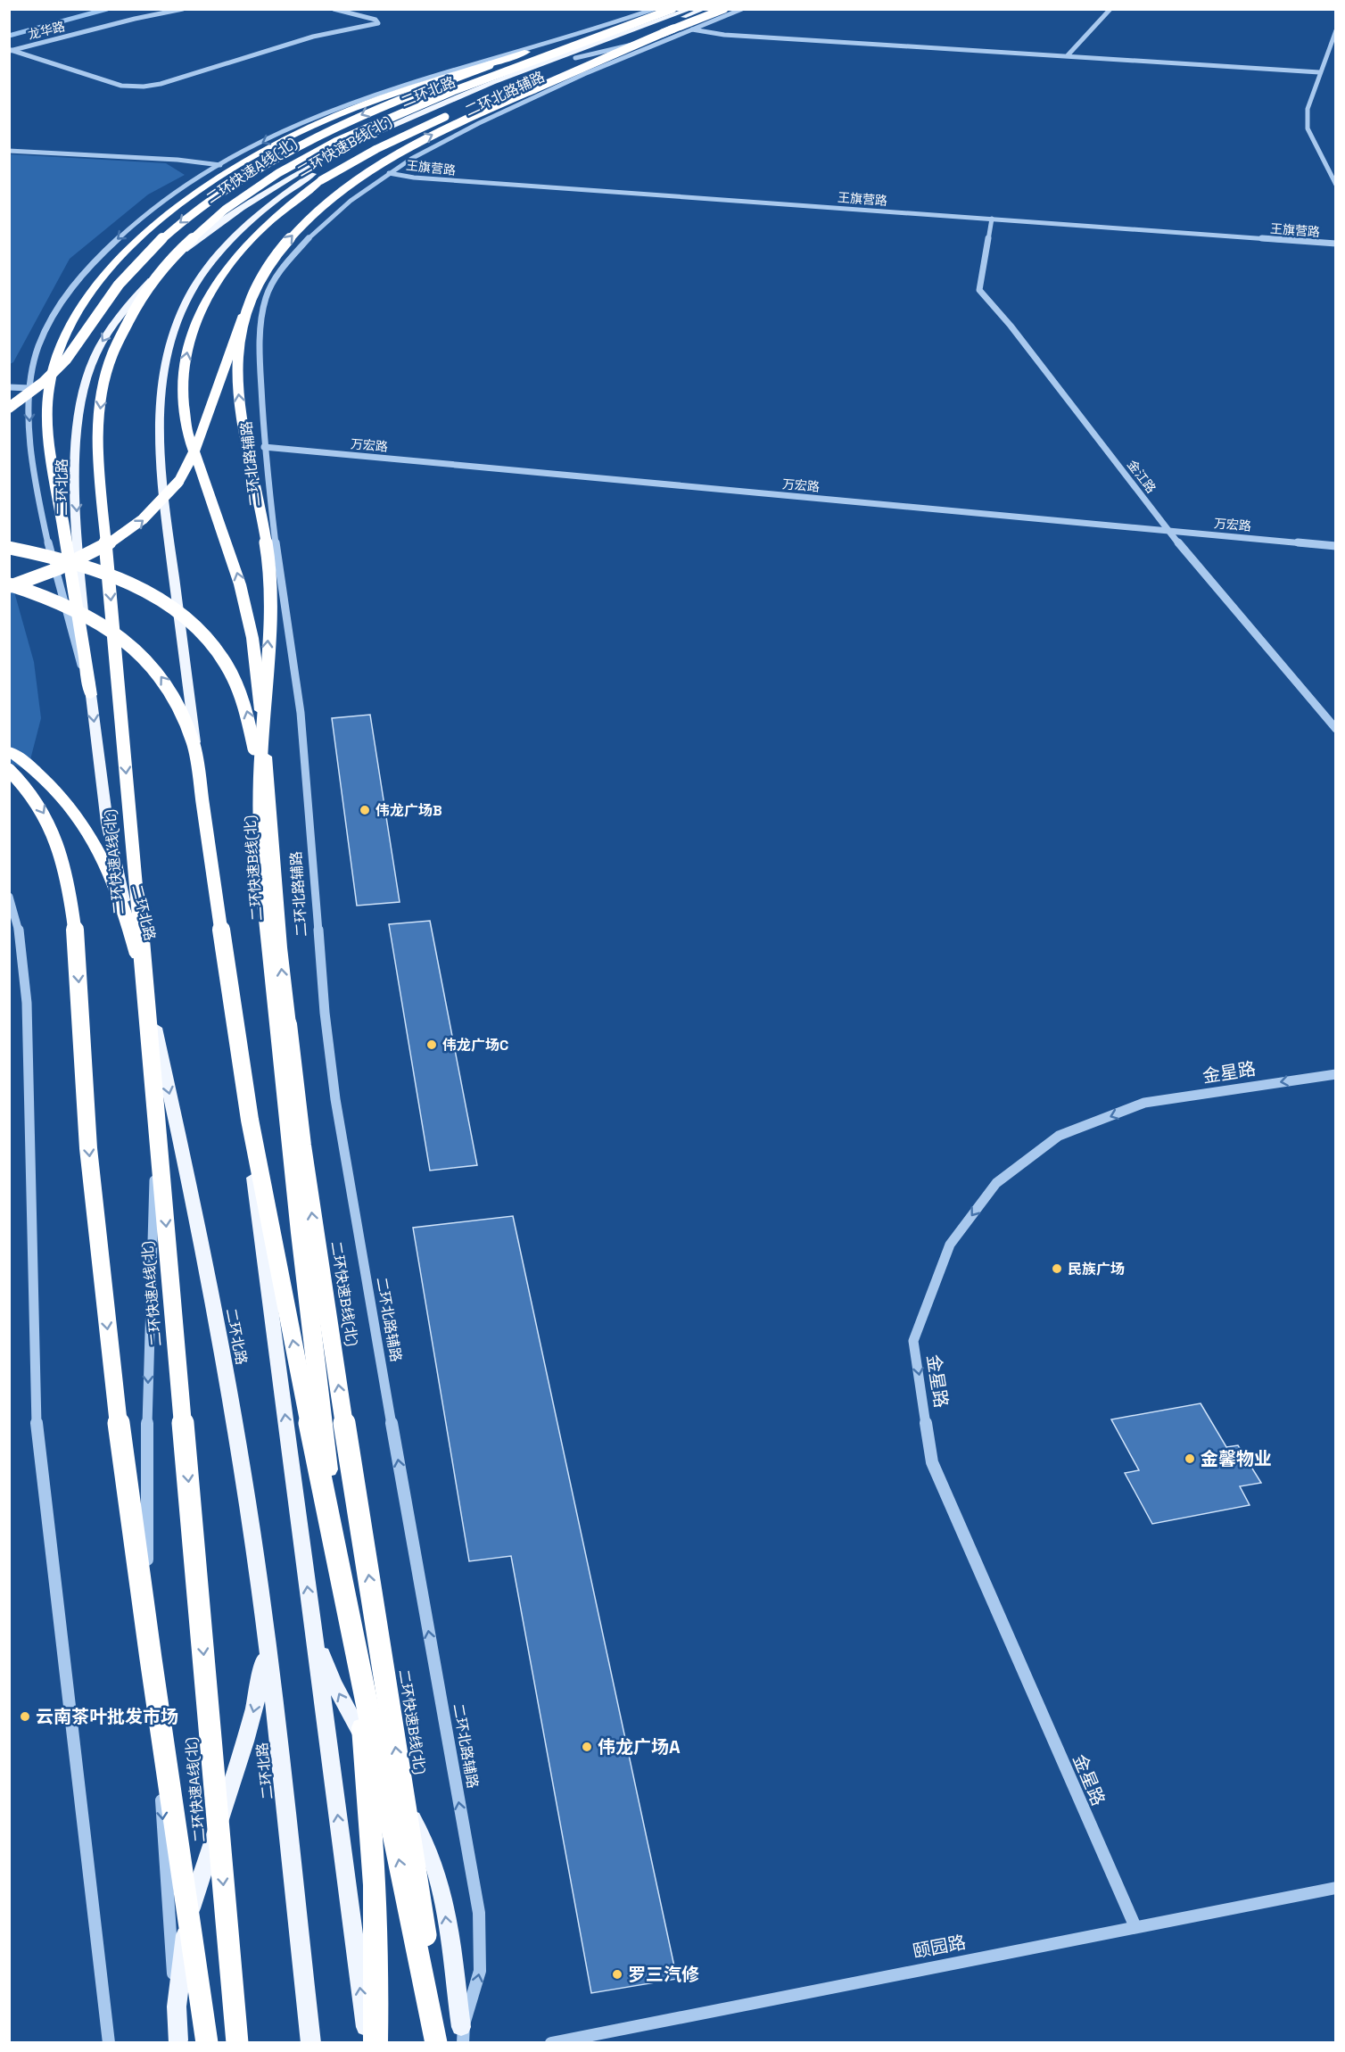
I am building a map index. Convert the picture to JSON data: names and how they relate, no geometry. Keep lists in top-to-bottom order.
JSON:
{
  "streets": {
    "highway": ["二环快速B线(北)", "二环快速A线(北)"],
    "main road": ["二环北路"],
    "street": [
      "龙华路",
      "二环北路辅路",
      "王旗营路",
      "万宏路",
      "金江路",
      "金星路",
      "颐园路"
    ]
  },
  "crossings": [
    ["二环北路", "二环北路辅路"],
    ["二环北路辅路", "王旗营路"],
    ["二环北路辅路", "万宏路"],
    ["王旗营路", "金江路"],
    ["万宏路", "金江路"],
    ["金星路", "颐园路"]
  ],
  "places": [
    "伟龙广场B",
    "伟龙广场C",
    "民族广场",
    "金馨物业",
    "云南茶叶批发市场",
    "伟龙广场A",
    "罗三汽修"
  ]
}
